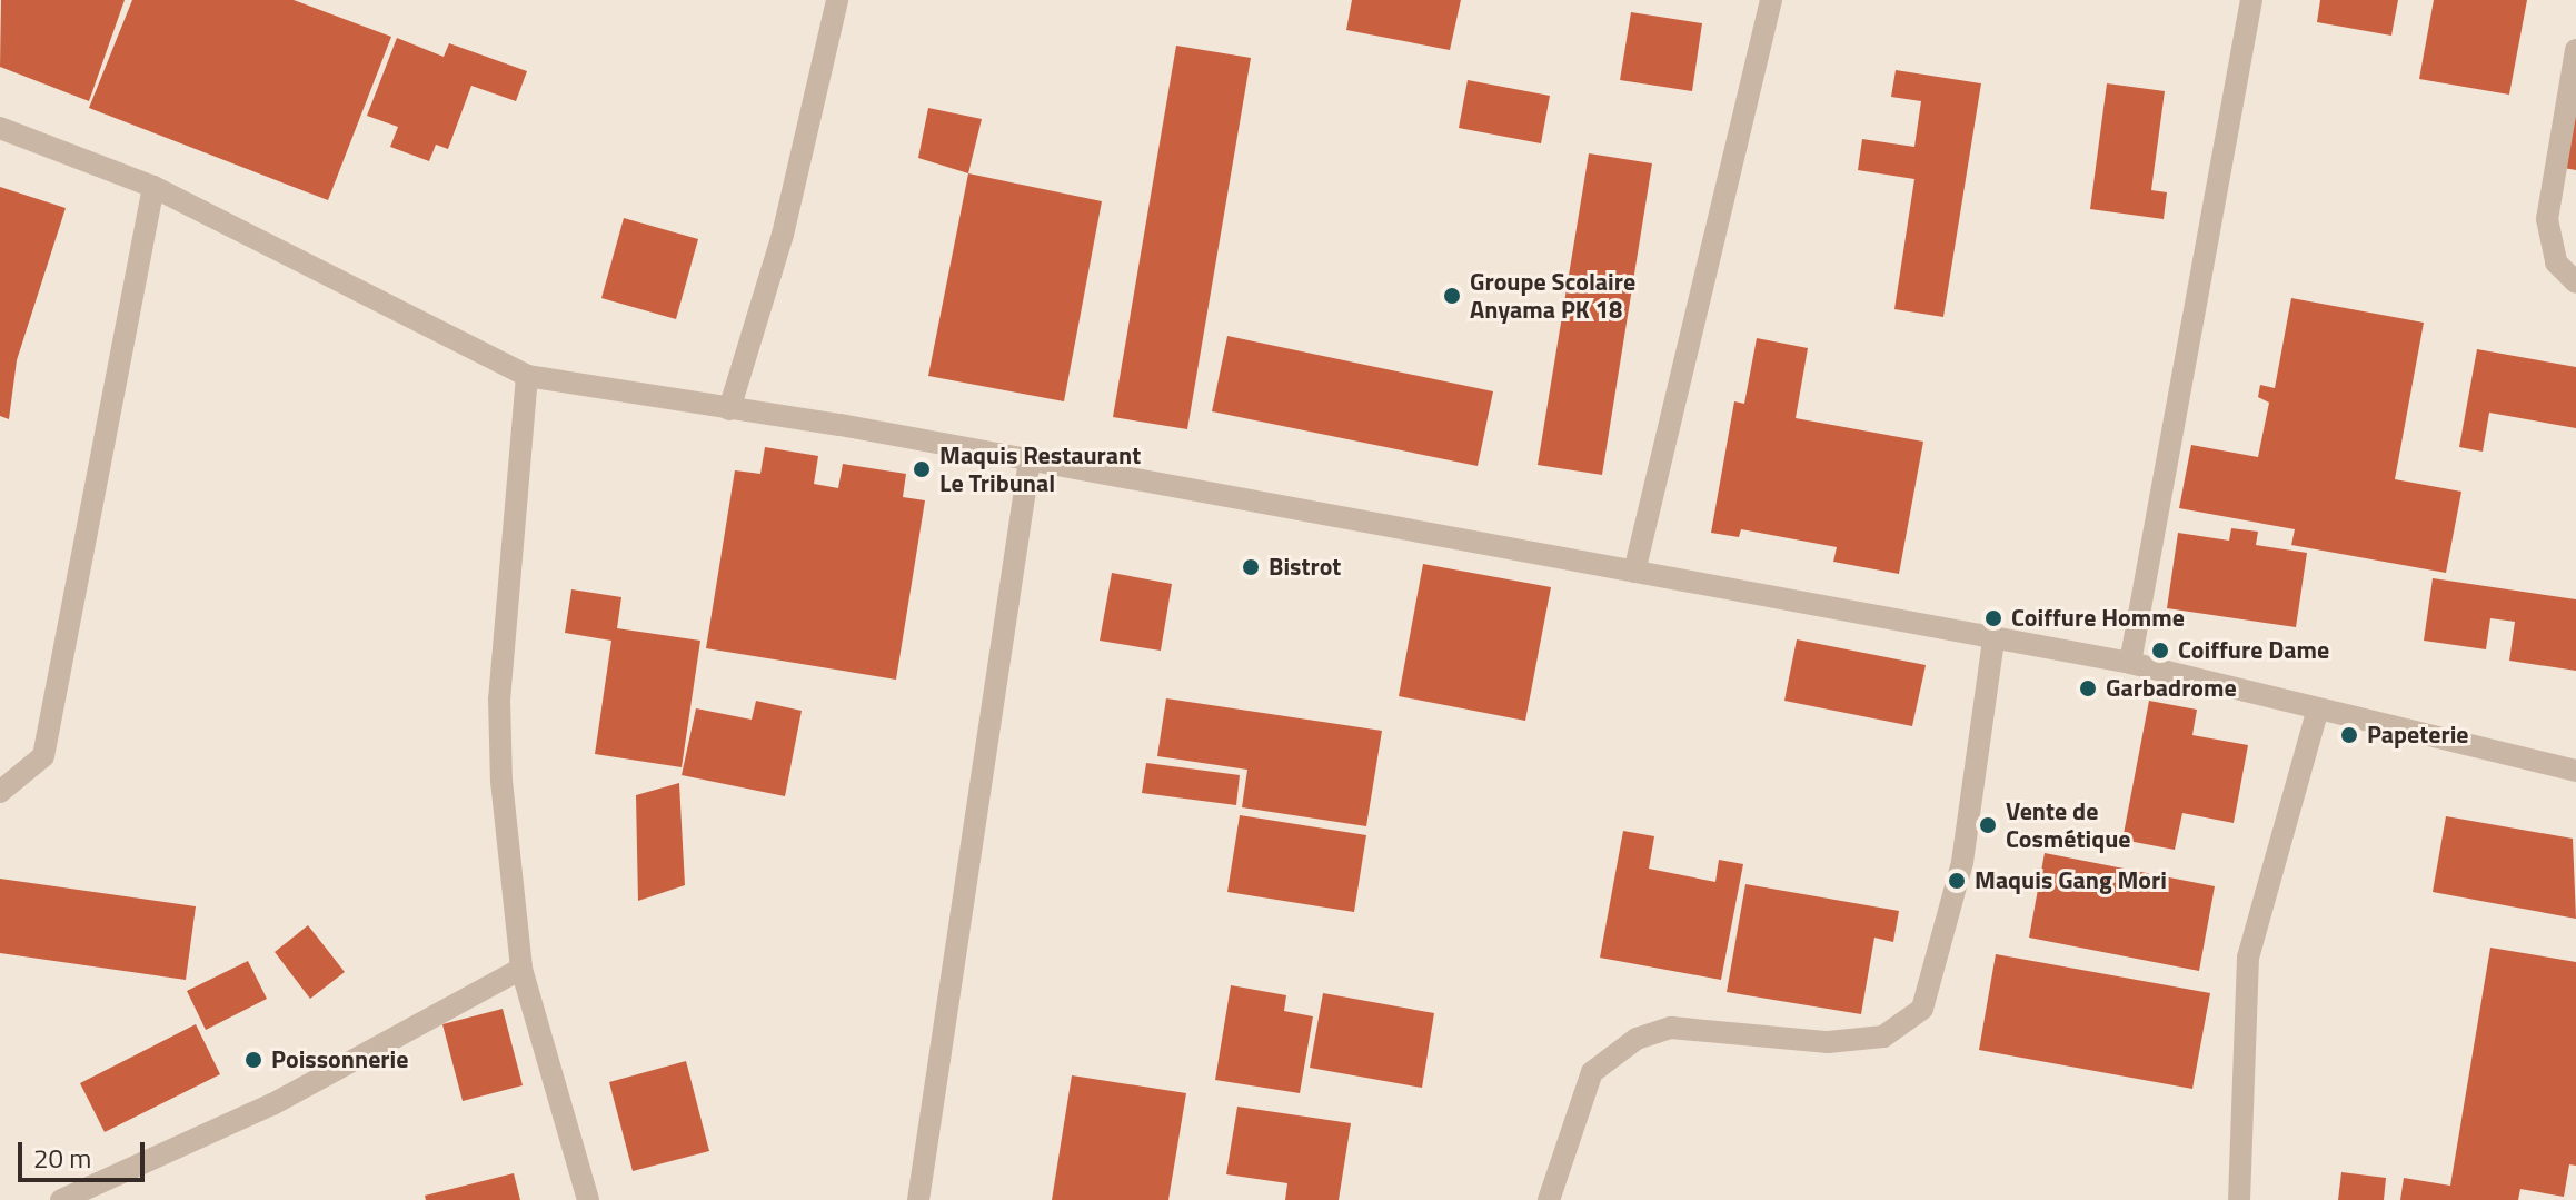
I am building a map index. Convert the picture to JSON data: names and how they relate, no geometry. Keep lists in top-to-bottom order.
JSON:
{
  "places": [
    "Groupe Scolaire Anyama PK 18",
    "Maquis Restaurant Le Tribunal",
    "Bistrot",
    "Coiffure Homme",
    "Coiffure Dame",
    "Garbadrome",
    "Papeterie",
    "Vente de Cosmétique",
    "Maquis Gang Mori",
    "Poissonnerie"
  ],
  "scale_bar": "20 m"
}
